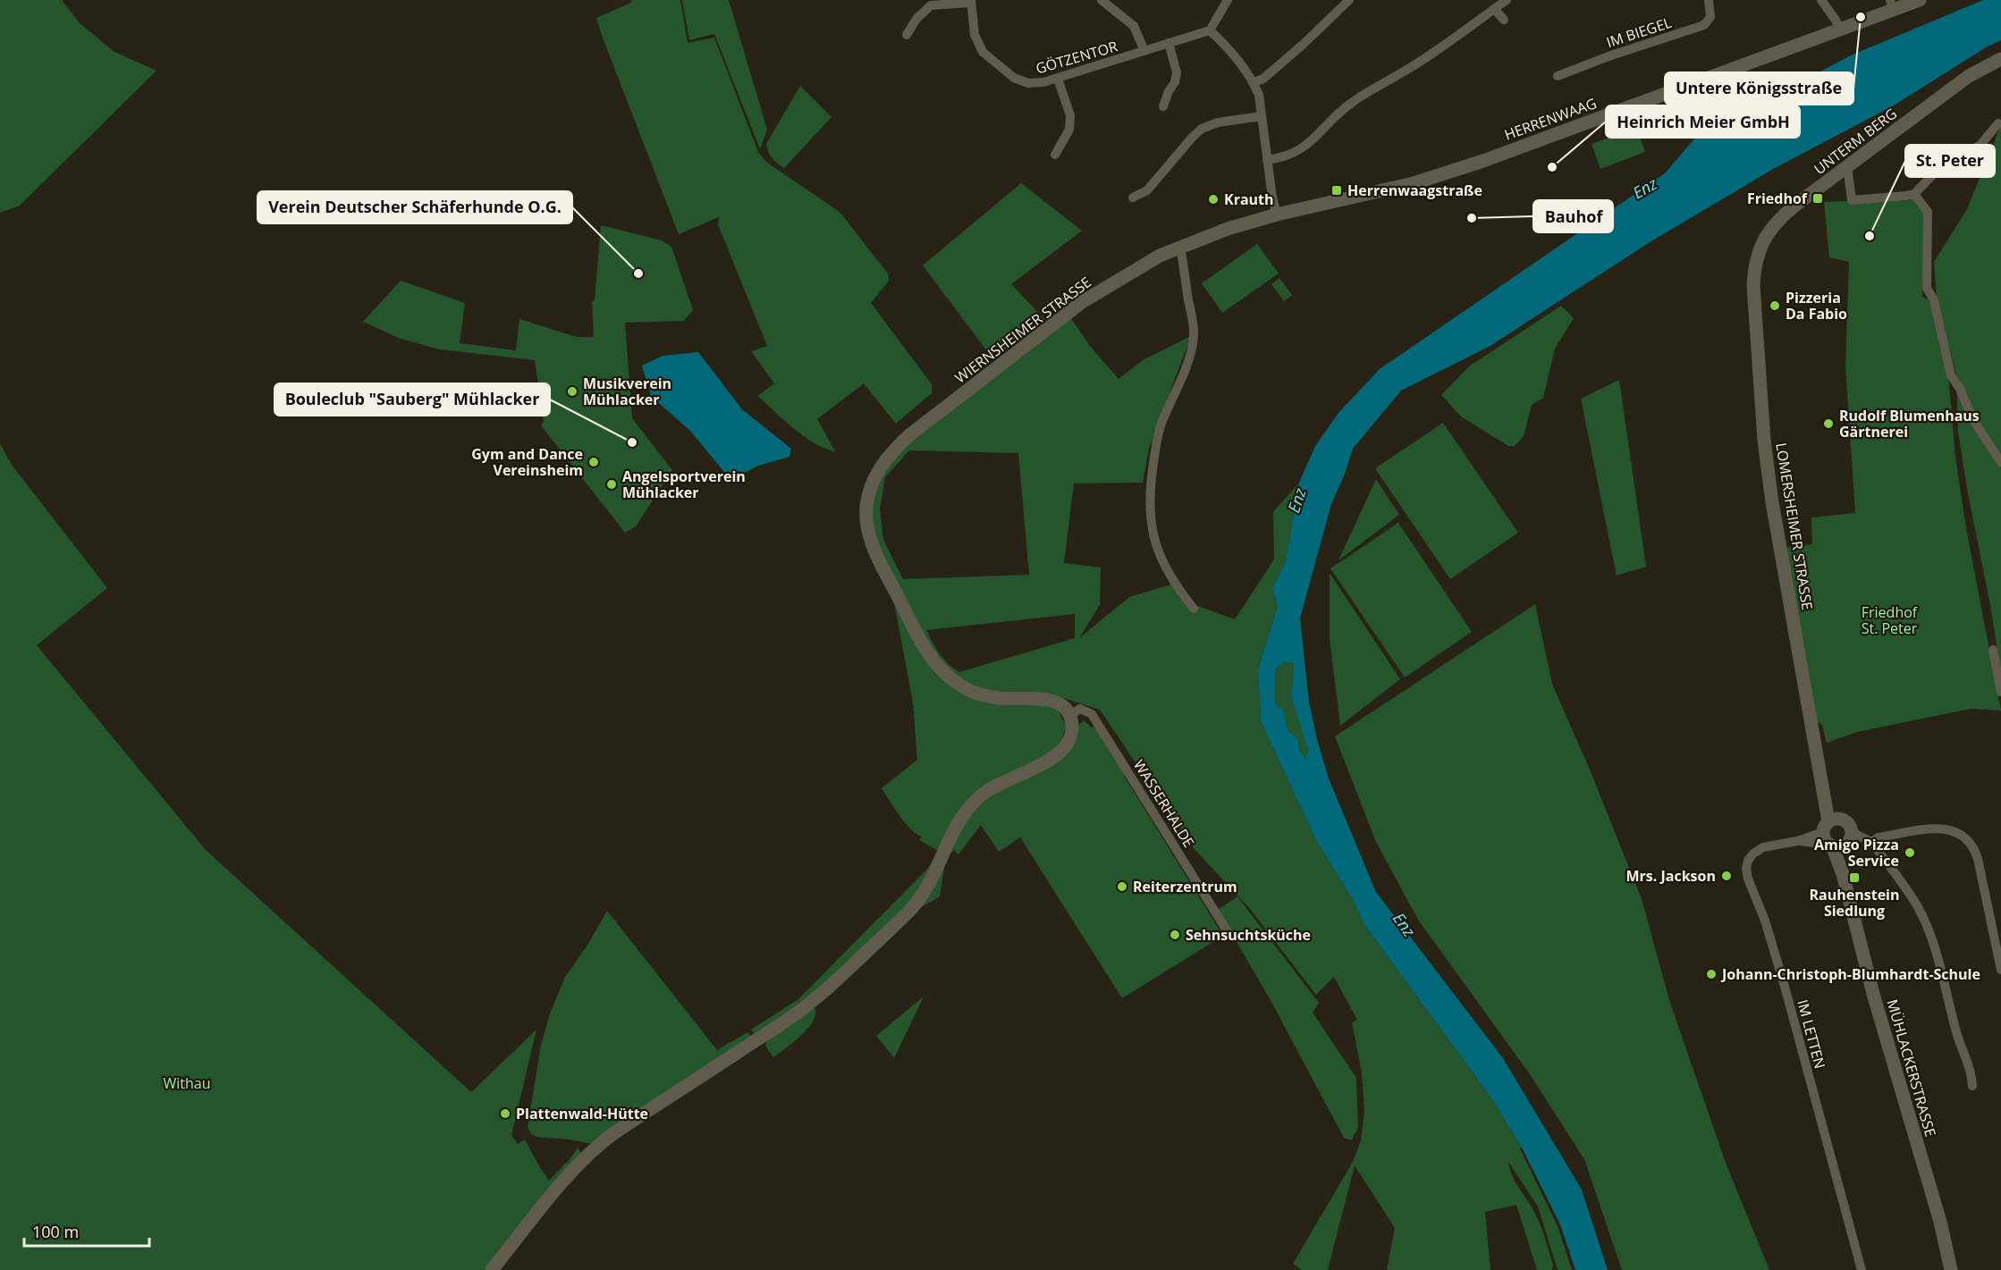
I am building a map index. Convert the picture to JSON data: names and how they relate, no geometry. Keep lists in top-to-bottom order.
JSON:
{
  "streets": {
    "main road": [
      "HERRENWAAG",
      "UNTERM BERG",
      "WIERNSHEIMER STRASSE",
      "LOMERSHEIMER STRASSE",
      "MÜHLACKERSTRASSE"
    ],
    "street": [
      "IM BIEGEL",
      "GÖTZENTOR",
      "WASSERHALDE",
      "IM LETTEN"
    ]
  },
  "crossings": [
    ["HERRENWAAG", "WIERNSHEIMER STRASSE"],
    ["UNTERM BERG", "LOMERSHEIMER STRASSE"],
    ["WIERNSHEIMER STRASSE", "WASSERHALDE"],
    ["LOMERSHEIMER STRASSE", "IM LETTEN"],
    ["LOMERSHEIMER STRASSE", "MÜHLACKERSTRASSE"],
    ["IM LETTEN", "MÜHLACKERSTRASSE"]
  ],
  "water": ["Enz"],
  "parks": ["Friedhof St. Peter", "Withau"],
  "places": {
    "other": [
      "Untere Königsstraße",
      "Heinrich Meier GmbH",
      "Krauth",
      "Bauhof",
      "St. Peter",
      "Verein Deutscher Schäferhunde O.G.",
      "Pizzeria Da Fabio",
      "Musikverein Mühlacker",
      "Rudolf Blumenhaus Gärtnerei",
      "Bouleclub \"Sauberg\" Mühlacker",
      "Gym and Dance Vereinsheim",
      "Angelsportverein Mühlacker",
      "Amigo Pizza Service",
      "Mrs. Jackson",
      "Reiterzentrum",
      "Sehnsuchtsküche",
      "Johann-Christoph-Blumhardt-Schule",
      "Plattenwald-Hütte"
    ],
    "transit": ["Herrenwaagstraße", "Friedhof", "Rauhenstein Siedlung"]
  },
  "scale_bar": "100 m"
}
